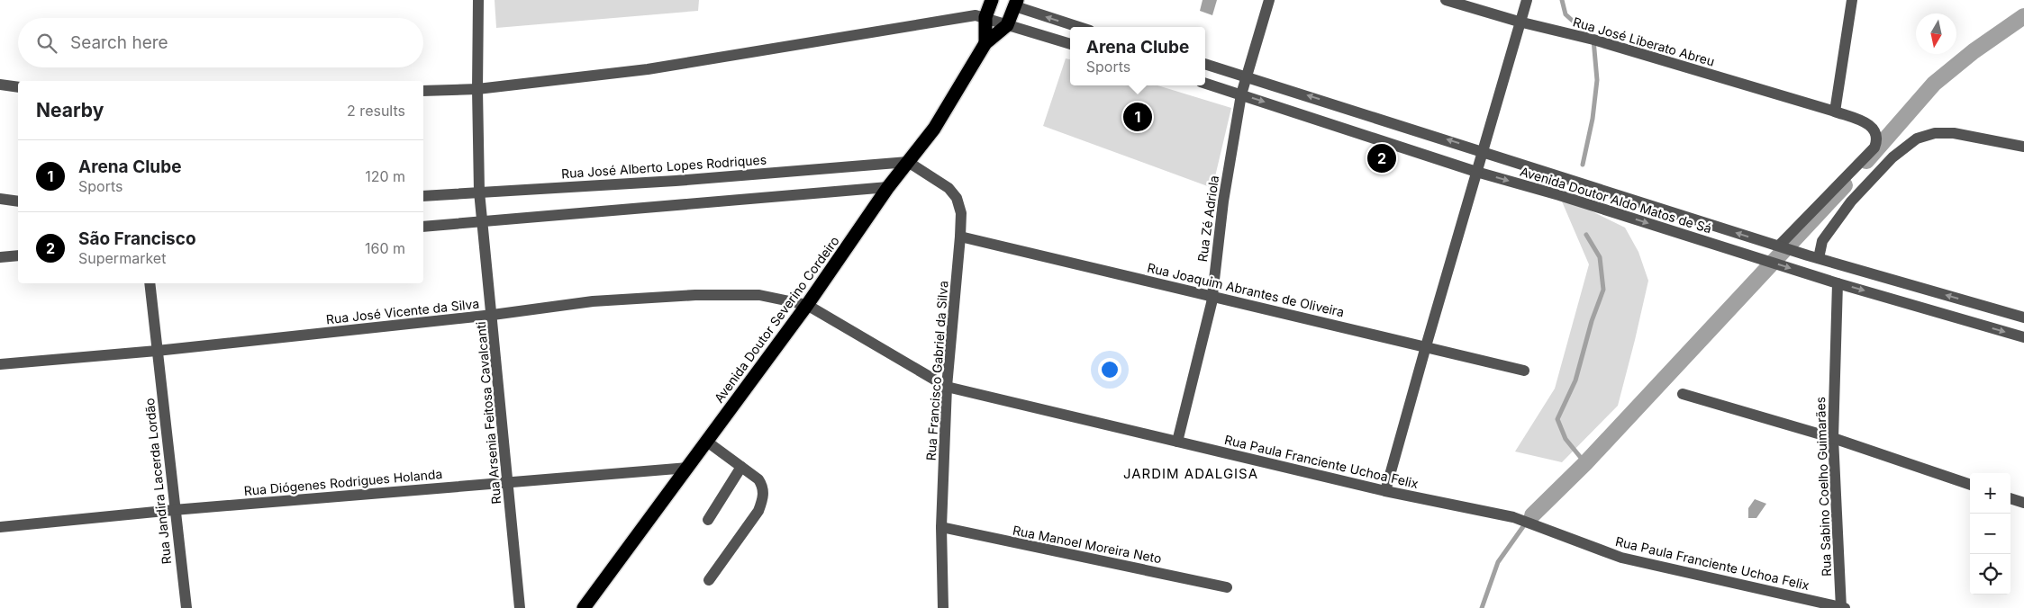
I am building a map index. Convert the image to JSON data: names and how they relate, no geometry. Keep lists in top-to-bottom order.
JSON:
{
  "streets": {
    "highway": ["Avenida Doutor Severino Cordeiro"],
    "street": [
      "Rua José Liberato Abreu",
      "Rua José Alberto Lopes Rodriques",
      "Avenida Doutor Aldo Matos de Sá",
      "Rua Zé Adriola",
      "Rua Joaquim Abrantes de Oliveira",
      "Rua José Vicente da Silva",
      "Rua Francisco Gabriel da Silva",
      "Rua Arsenia Feitosa Cavalcanti",
      "Rua Paula Franciente Uchoa Felix",
      "Rua Jandira Lacerda Lordão",
      "Rua Diógenes Rodrigues Holanda",
      "Rua Sabino Coelho Guimarães",
      "Rua Manoel Moreira Neto"
    ]
  },
  "crossings": [
    ["Rua José Liberato Abreu", "Avenida Doutor Aldo Matos de Sá"],
    ["Rua José Alberto Lopes Rodriques", "Avenida Doutor Severino Cordeiro"],
    ["Rua José Alberto Lopes Rodriques", "Rua Francisco Gabriel da Silva"],
    ["Rua José Alberto Lopes Rodriques", "Rua Arsenia Feitosa Cavalcanti"],
    ["Avenida Doutor Aldo Matos de Sá", "Rua Zé Adriola"],
    ["Avenida Doutor Aldo Matos de Sá", "Rua Sabino Coelho Guimarães"],
    ["Rua Zé Adriola", "Rua Joaquim Abrantes de Oliveira"],
    ["Rua Zé Adriola", "Rua Paula Franciente Uchoa Felix"],
    ["Rua Joaquim Abrantes de Oliveira", "Rua Francisco Gabriel da Silva"],
    ["Rua José Vicente da Silva", "Avenida Doutor Severino Cordeiro"],
    ["Rua José Vicente da Silva", "Rua Arsenia Feitosa Cavalcanti"],
    ["Rua José Vicente da Silva", "Rua Paula Franciente Uchoa Felix"],
    ["Rua José Vicente da Silva", "Rua Jandira Lacerda Lordão"],
    ["Avenida Doutor Severino Cordeiro", "Rua Francisco Gabriel da Silva"],
    ["Avenida Doutor Severino Cordeiro", "Rua Paula Franciente Uchoa Felix"],
    ["Avenida Doutor Severino Cordeiro", "Rua Diógenes Rodrigues Holanda"],
    ["Rua Francisco Gabriel da Silva", "Rua Paula Franciente Uchoa Felix"],
    ["Rua Francisco Gabriel da Silva", "Rua Manoel Moreira Neto"],
    ["Rua Arsenia Feitosa Cavalcanti", "Rua Diógenes Rodrigues Holanda"],
    ["Rua Paula Franciente Uchoa Felix", "Rua Sabino Coelho Guimarães"],
    ["Rua Jandira Lacerda Lordão", "Rua Diógenes Rodrigues Holanda"]
  ],
  "districts": ["JARDIM ADALGISA"],
  "north": "bottom",
  "page": {
    "search": "Search here",
    "popup": ["Arena Clube", "Sports"],
    "heading": ["Nearby", "2 results"],
    "pins": ["1", "2"],
    "list": [
      {
        "mark": "1",
        "name": "Arena Clube",
        "note": "Sports",
        "value": "120 m"
      },
      {
        "mark": "2",
        "name": "São Francisco",
        "note": "Supermarket",
        "value": "160 m"
      }
    ],
    "map_buttons": ["+", "−"]
  }
}
